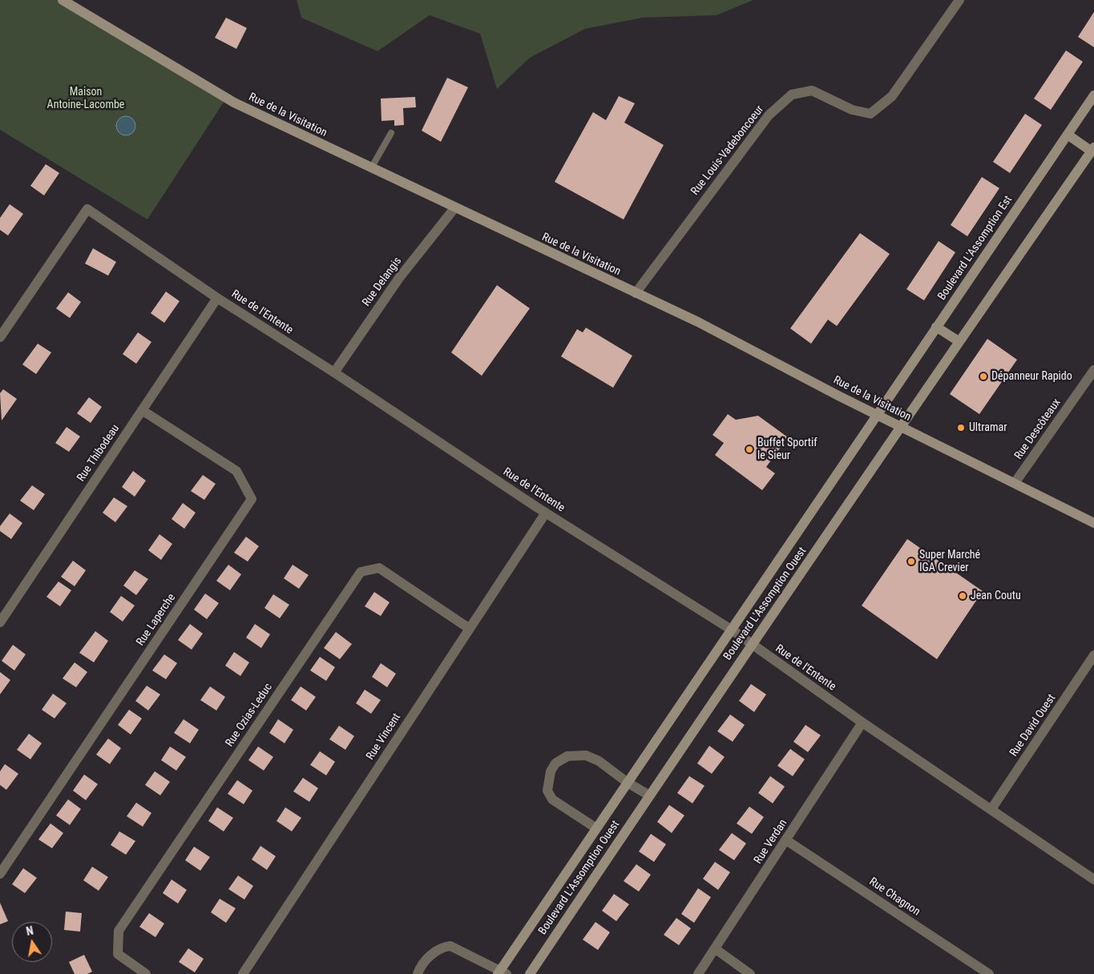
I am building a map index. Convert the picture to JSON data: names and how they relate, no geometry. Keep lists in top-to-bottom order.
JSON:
{
  "streets": {
    "street": [
      "Rue de la Visitation",
      "Rue Louis-Vadeboncoeur",
      "Boulevard L'Assomption Est",
      "Rue Delangis",
      "Rue de l'Entente",
      "Rue Descôteaux",
      "Rue Thibodeau",
      "Boulevard L'Assomption Ouest",
      "Rue Laperche",
      "Rue Ozias-Leduc",
      "Rue David Ouest",
      "Rue Vincent",
      "Rue Verdan",
      "Rue Chagnon"
    ]
  },
  "crossings": [
    ["Rue de la Visitation", "Rue Louis-Vadeboncoeur"],
    ["Rue de la Visitation", "Boulevard L'Assomption Est"],
    ["Rue de la Visitation", "Rue Delangis"],
    ["Rue de la Visitation", "Rue Descôteaux"],
    ["Rue de la Visitation", "Boulevard L'Assomption Ouest"],
    ["Boulevard L'Assomption Est", "Boulevard L'Assomption Ouest"],
    ["Rue Delangis", "Rue de l'Entente"],
    ["Rue de l'Entente", "Rue Thibodeau"],
    ["Rue de l'Entente", "Boulevard L'Assomption Ouest"],
    ["Rue de l'Entente", "Rue David Ouest"],
    ["Rue de l'Entente", "Rue Vincent"],
    ["Rue de l'Entente", "Rue Verdan"],
    ["Rue Thibodeau", "Rue Laperche"],
    ["Rue Ozias-Leduc", "Rue Vincent"],
    ["Rue Verdan", "Rue Chagnon"]
  ],
  "parks": ["Maison Antoine-Lacombe"],
  "places": [
    "Dépanneur Rapido",
    "Ultramar",
    "Buffet Sportif le Sieur",
    "Super Marché IGA Crevier",
    "Jean Coutu"
  ],
  "north": "top"
}
